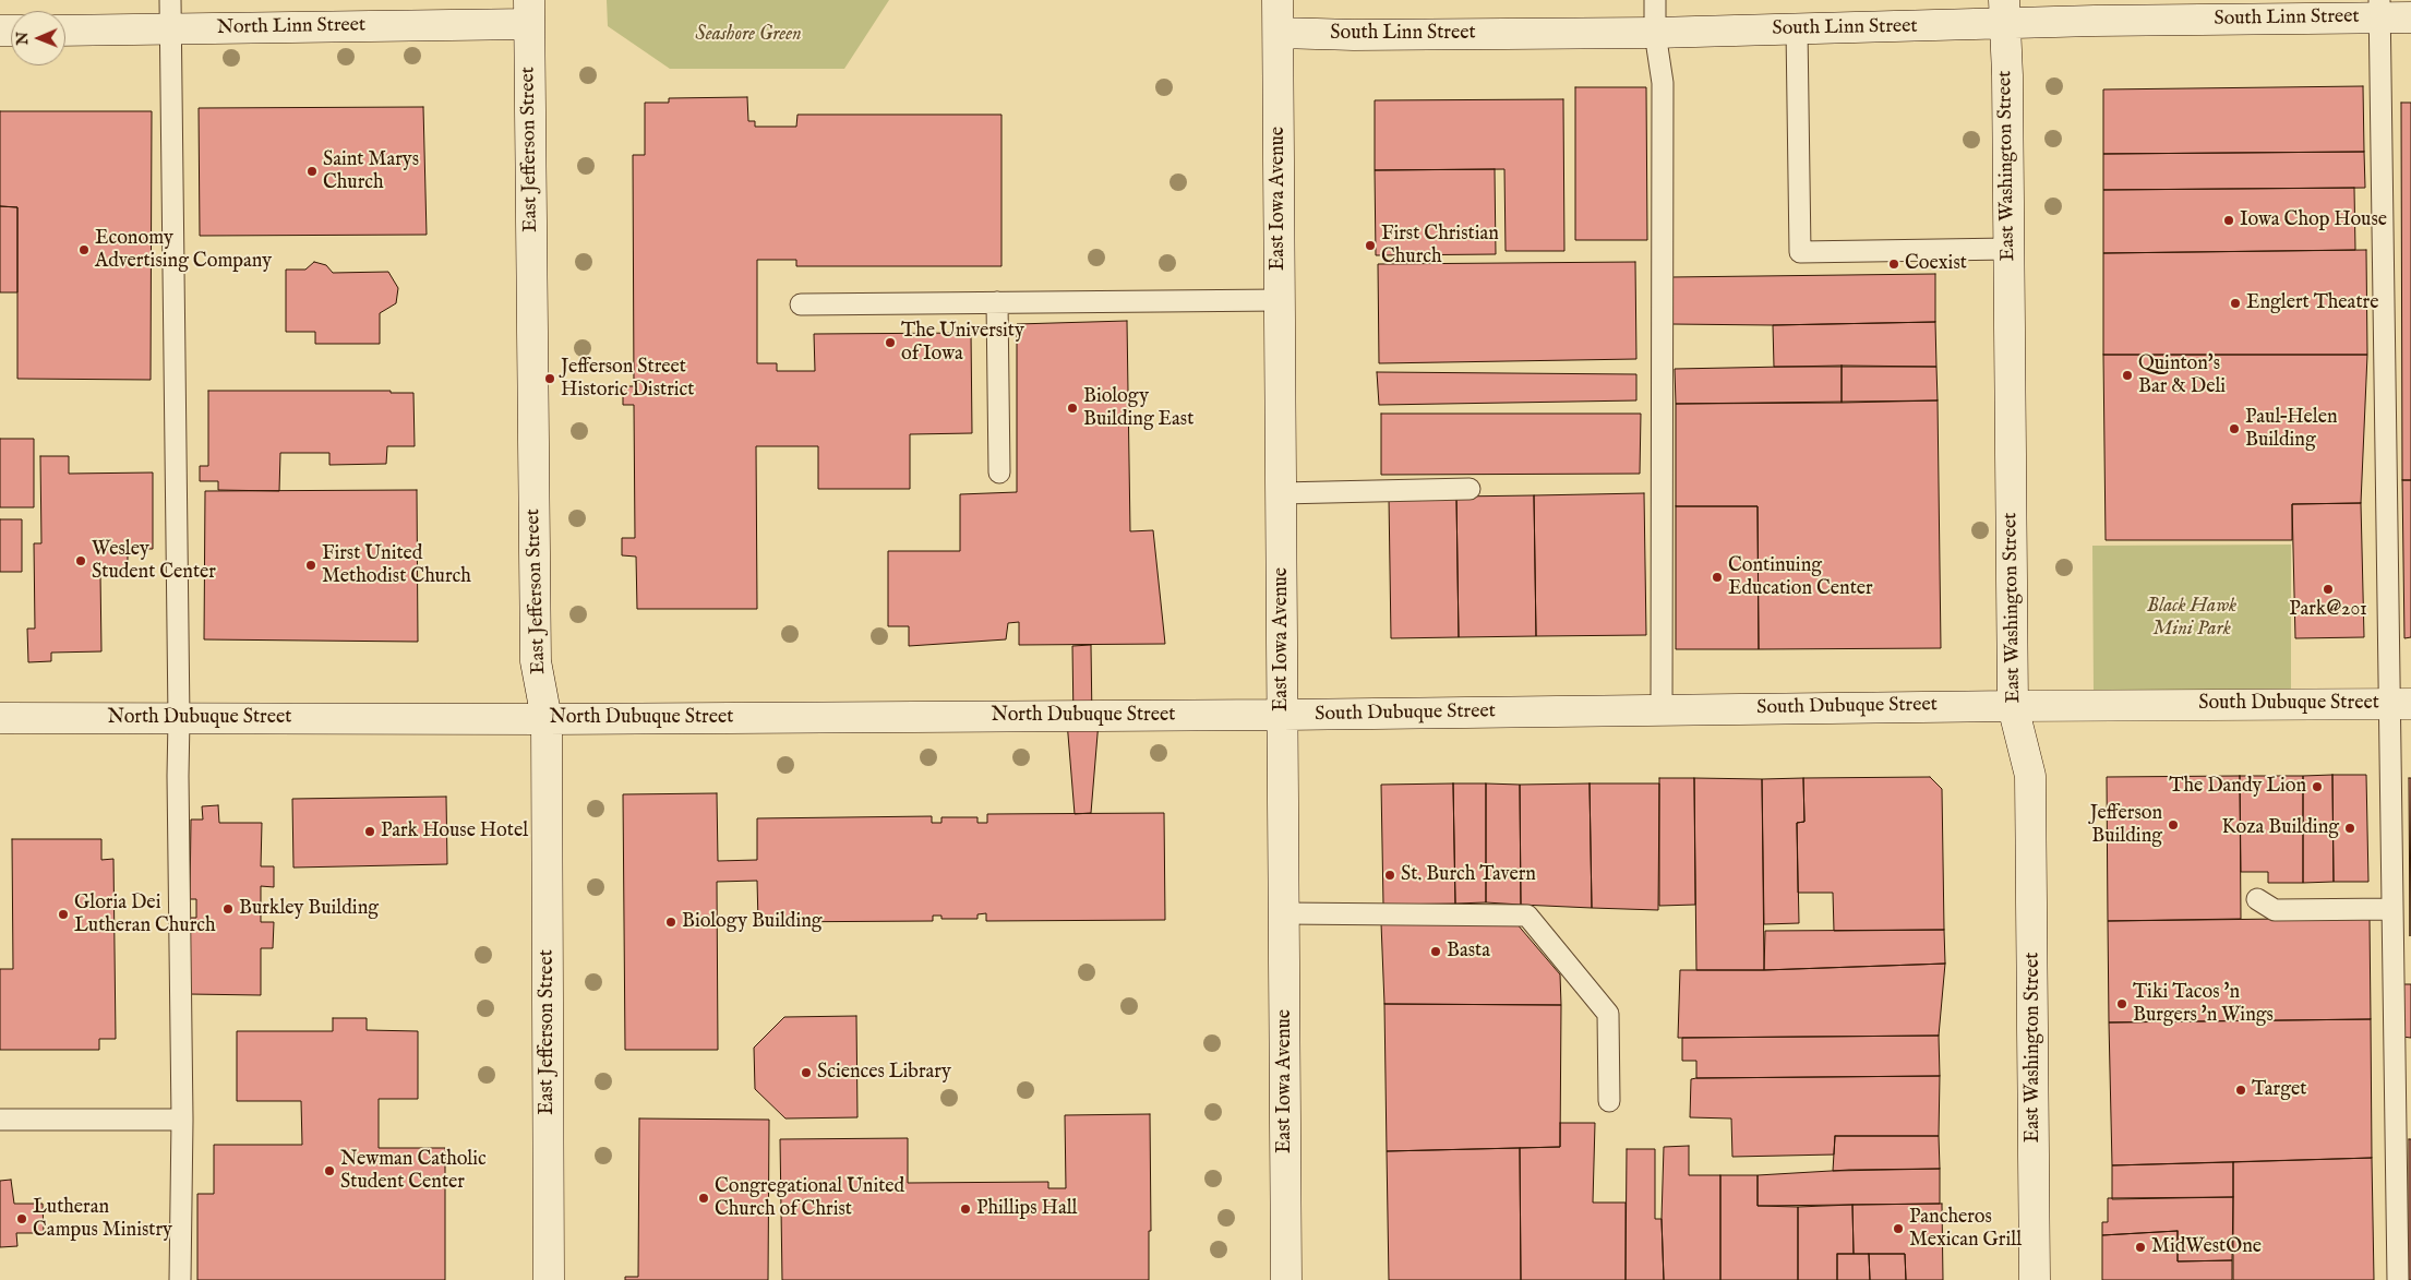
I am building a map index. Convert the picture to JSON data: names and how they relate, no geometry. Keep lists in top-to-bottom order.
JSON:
{
  "streets": {
    "street": [
      "South Linn Street",
      "North Linn Street",
      "East Jefferson Street",
      "East Washington Street",
      "East Iowa Avenue",
      "South Dubuque Street",
      "North Dubuque Street"
    ]
  },
  "crossings": [
    ["South Linn Street", "East Washington Street"],
    ["South Linn Street", "East Iowa Avenue"],
    ["North Linn Street", "East Jefferson Street"],
    ["East Jefferson Street", "North Dubuque Street"],
    ["East Washington Street", "South Dubuque Street"],
    ["East Iowa Avenue", "South Dubuque Street"],
    ["East Iowa Avenue", "North Dubuque Street"],
    ["South Dubuque Street", "North Dubuque Street"]
  ],
  "parks": ["Seashore Green", "Black Hawk Mini Park"],
  "places": [
    "Saint Marys Church",
    "Iowa Chop House",
    "First Christian Church",
    "Economy Advertising Company",
    "Coexist",
    "Englert Theatre",
    "The University of Iowa",
    "Quinton's Bar & Deli",
    "Jefferson Street Historic District",
    "Biology Building East",
    "Paul–Helen Building",
    "Wesley Student Center",
    "First United Methodist Church",
    "Continuing Education Center",
    "Park@201",
    "The Dandy Lion",
    "Jefferson Building",
    "Koza Building",
    "Park House Hotel",
    "St. Burch Tavern",
    "Burkley Building",
    "Gloria Dei Lutheran Church",
    "Biology Building",
    "Basta",
    "Tiki Tacos 'n Burgers 'n Wings",
    "Sciences Library",
    "Target",
    "Newman Catholic Student Center",
    "Congregational United Church of Christ",
    "Phillips Hall",
    "Lutheran Campus Ministry",
    "Pancheros Mexican Grill",
    "MidWestOne"
  ],
  "north": "left"
}
